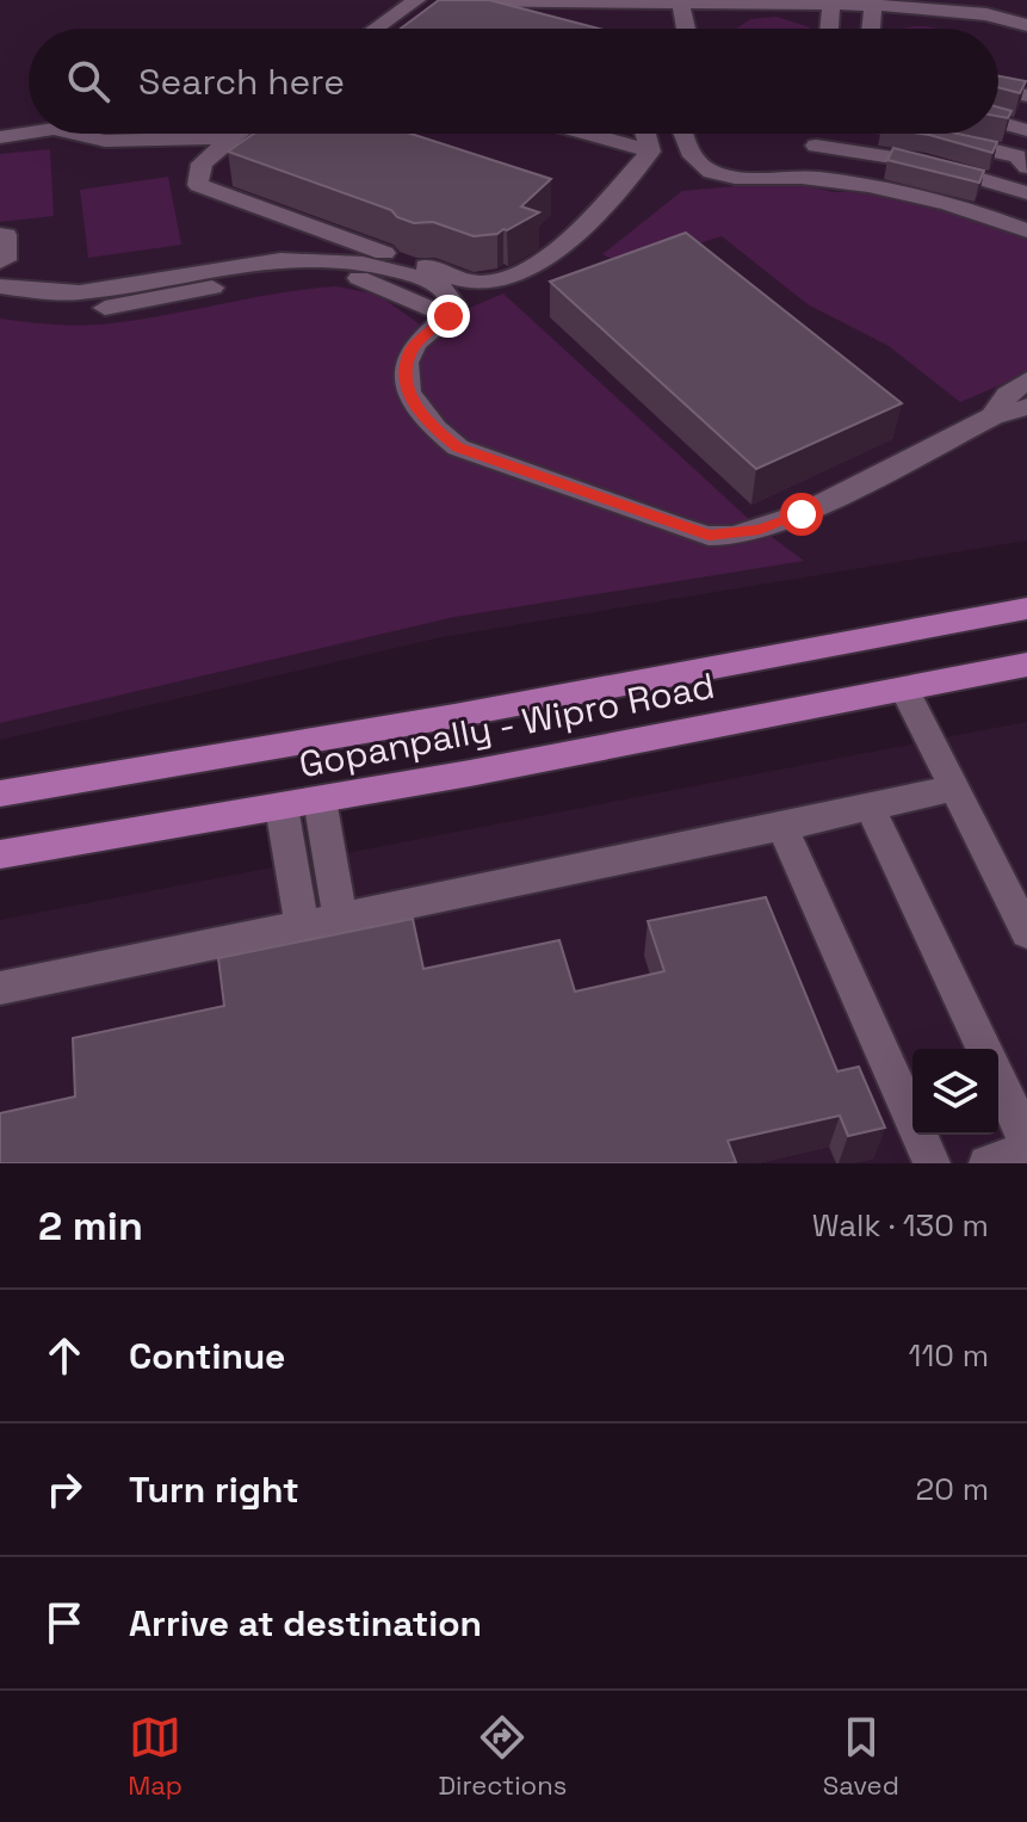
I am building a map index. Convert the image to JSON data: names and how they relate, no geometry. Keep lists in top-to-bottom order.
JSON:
{
  "streets": {
    "main road": ["Gopanpally - Wipro Road"]
  },
  "page": {
    "search": "Search here",
    "heading": ["2 min", "Walk · 130 m"],
    "list": [
      ["Continue", "110 m"],
      ["Turn right", "20 m"],
      "Arrive at destination"
    ],
    "nav": ["Map", "Directions", "Saved"]
  }
}
